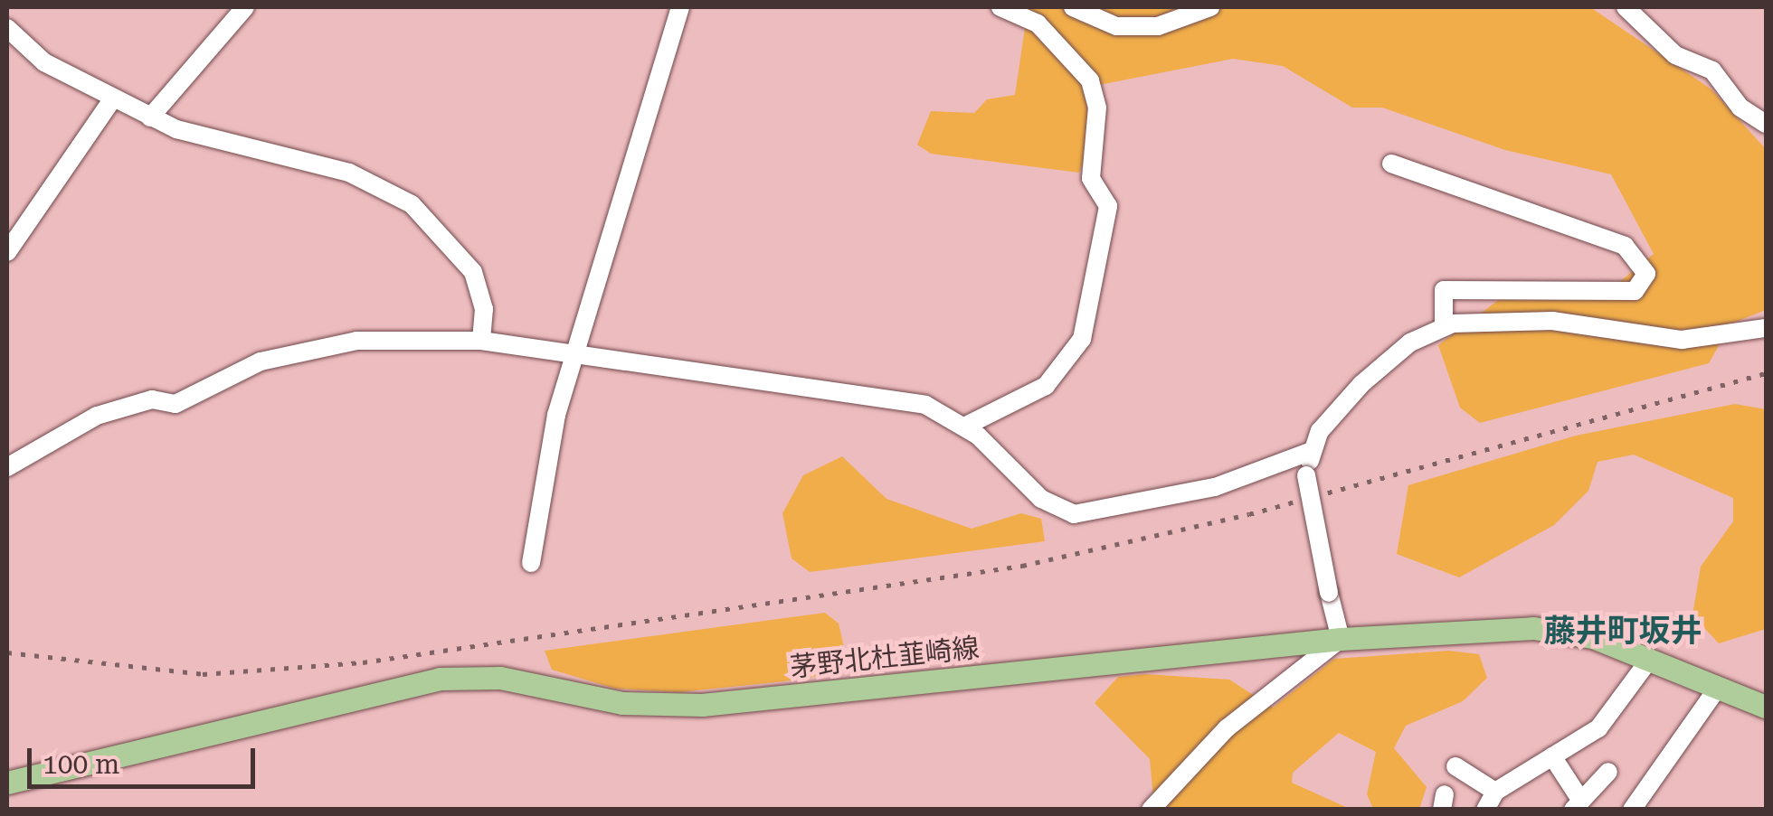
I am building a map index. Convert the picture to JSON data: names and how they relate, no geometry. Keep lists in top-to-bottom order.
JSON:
{
  "streets": {
    "main road": ["茅野北杜韮崎線"]
  },
  "districts": ["藤井町坂井"],
  "scale_bar": "100 m"
}
